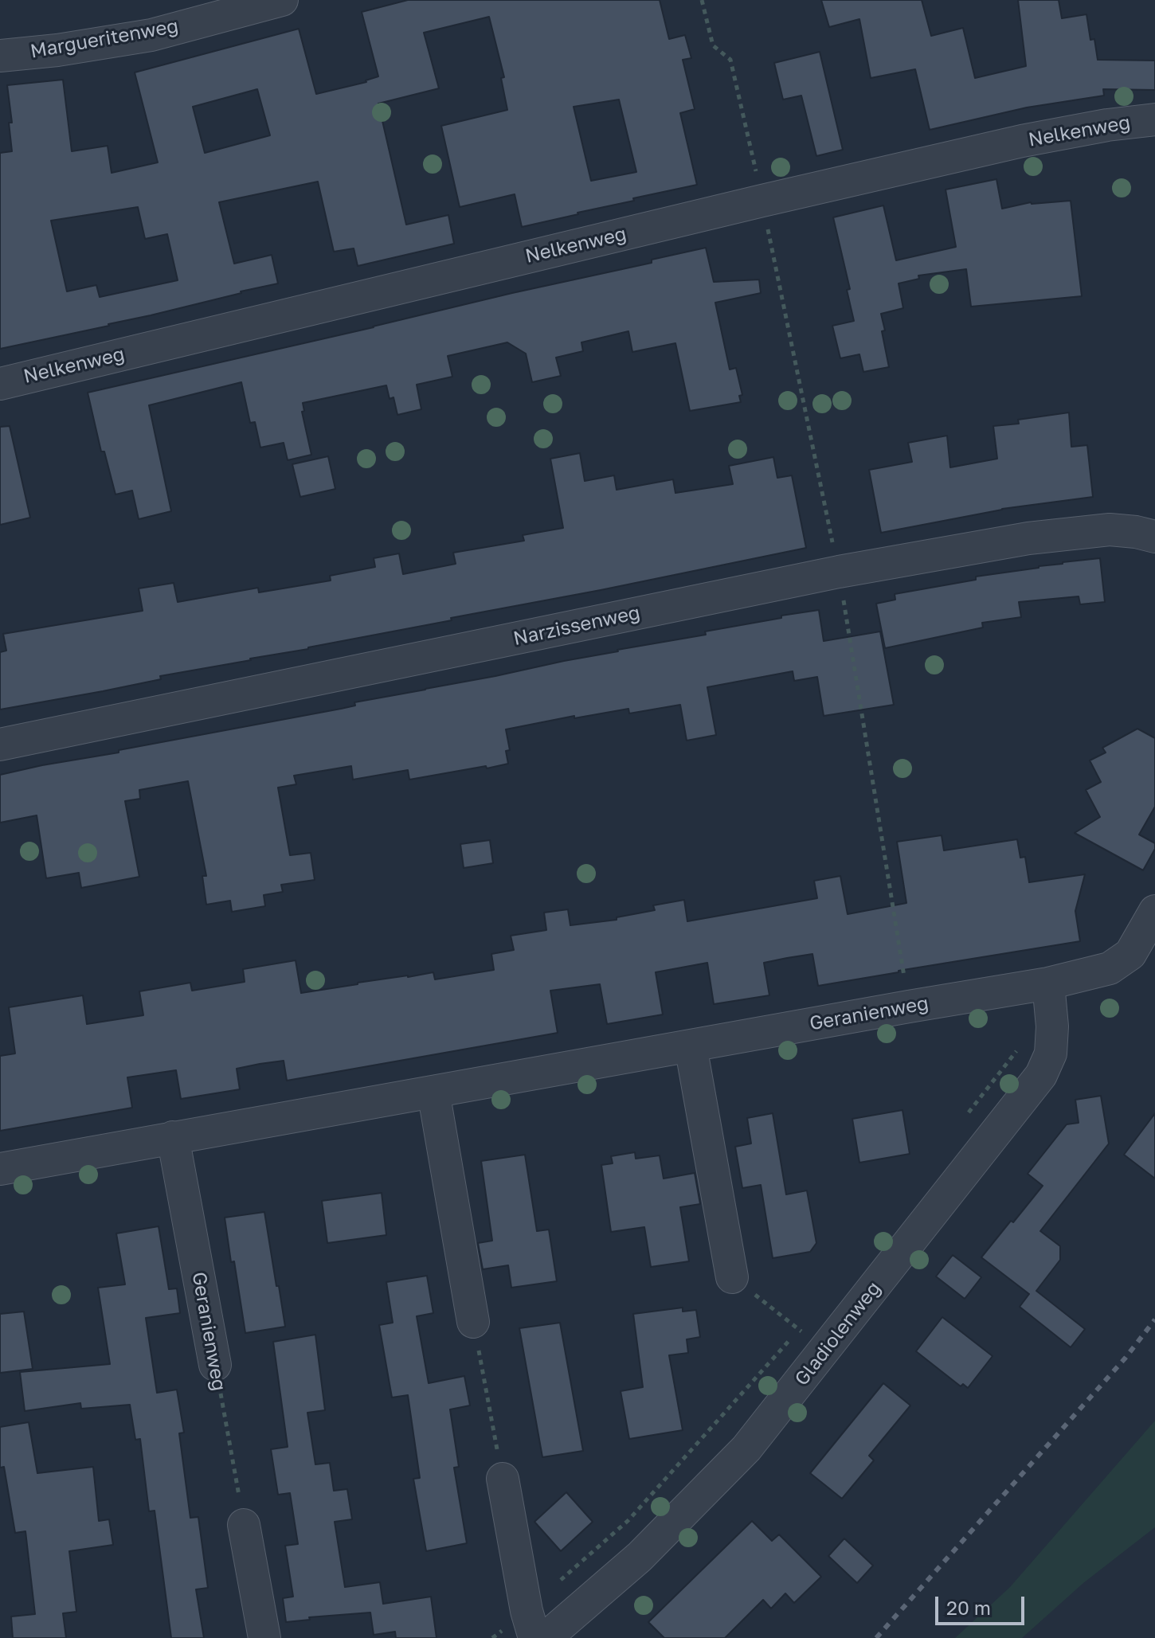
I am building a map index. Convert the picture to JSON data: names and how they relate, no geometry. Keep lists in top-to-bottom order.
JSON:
{
  "streets": {
    "street": [
      "Margueritenweg",
      "Nelkenweg",
      "Narzissenweg",
      "Geranienweg",
      "Gladiolenweg"
    ]
  },
  "crossings": [
    ["Geranienweg", "Gladiolenweg"]
  ],
  "scale_bar": "20 m"
}
